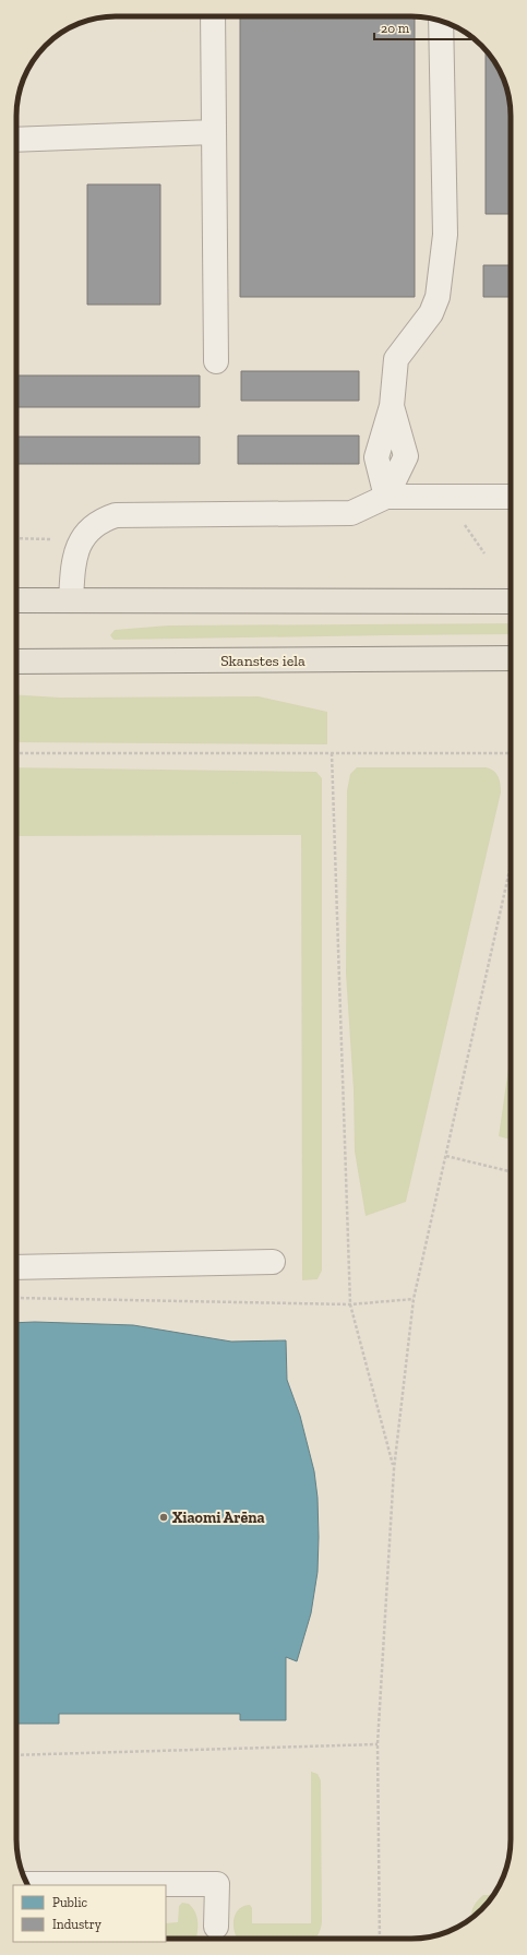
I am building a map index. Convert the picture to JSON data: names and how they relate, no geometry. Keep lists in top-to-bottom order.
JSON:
{
  "streets": {
    "main road": ["Skanstes iela"]
  },
  "places": ["Xiaomi Arēna"],
  "legend": ["Public", "Industry"],
  "scale_bar": "20 m"
}
